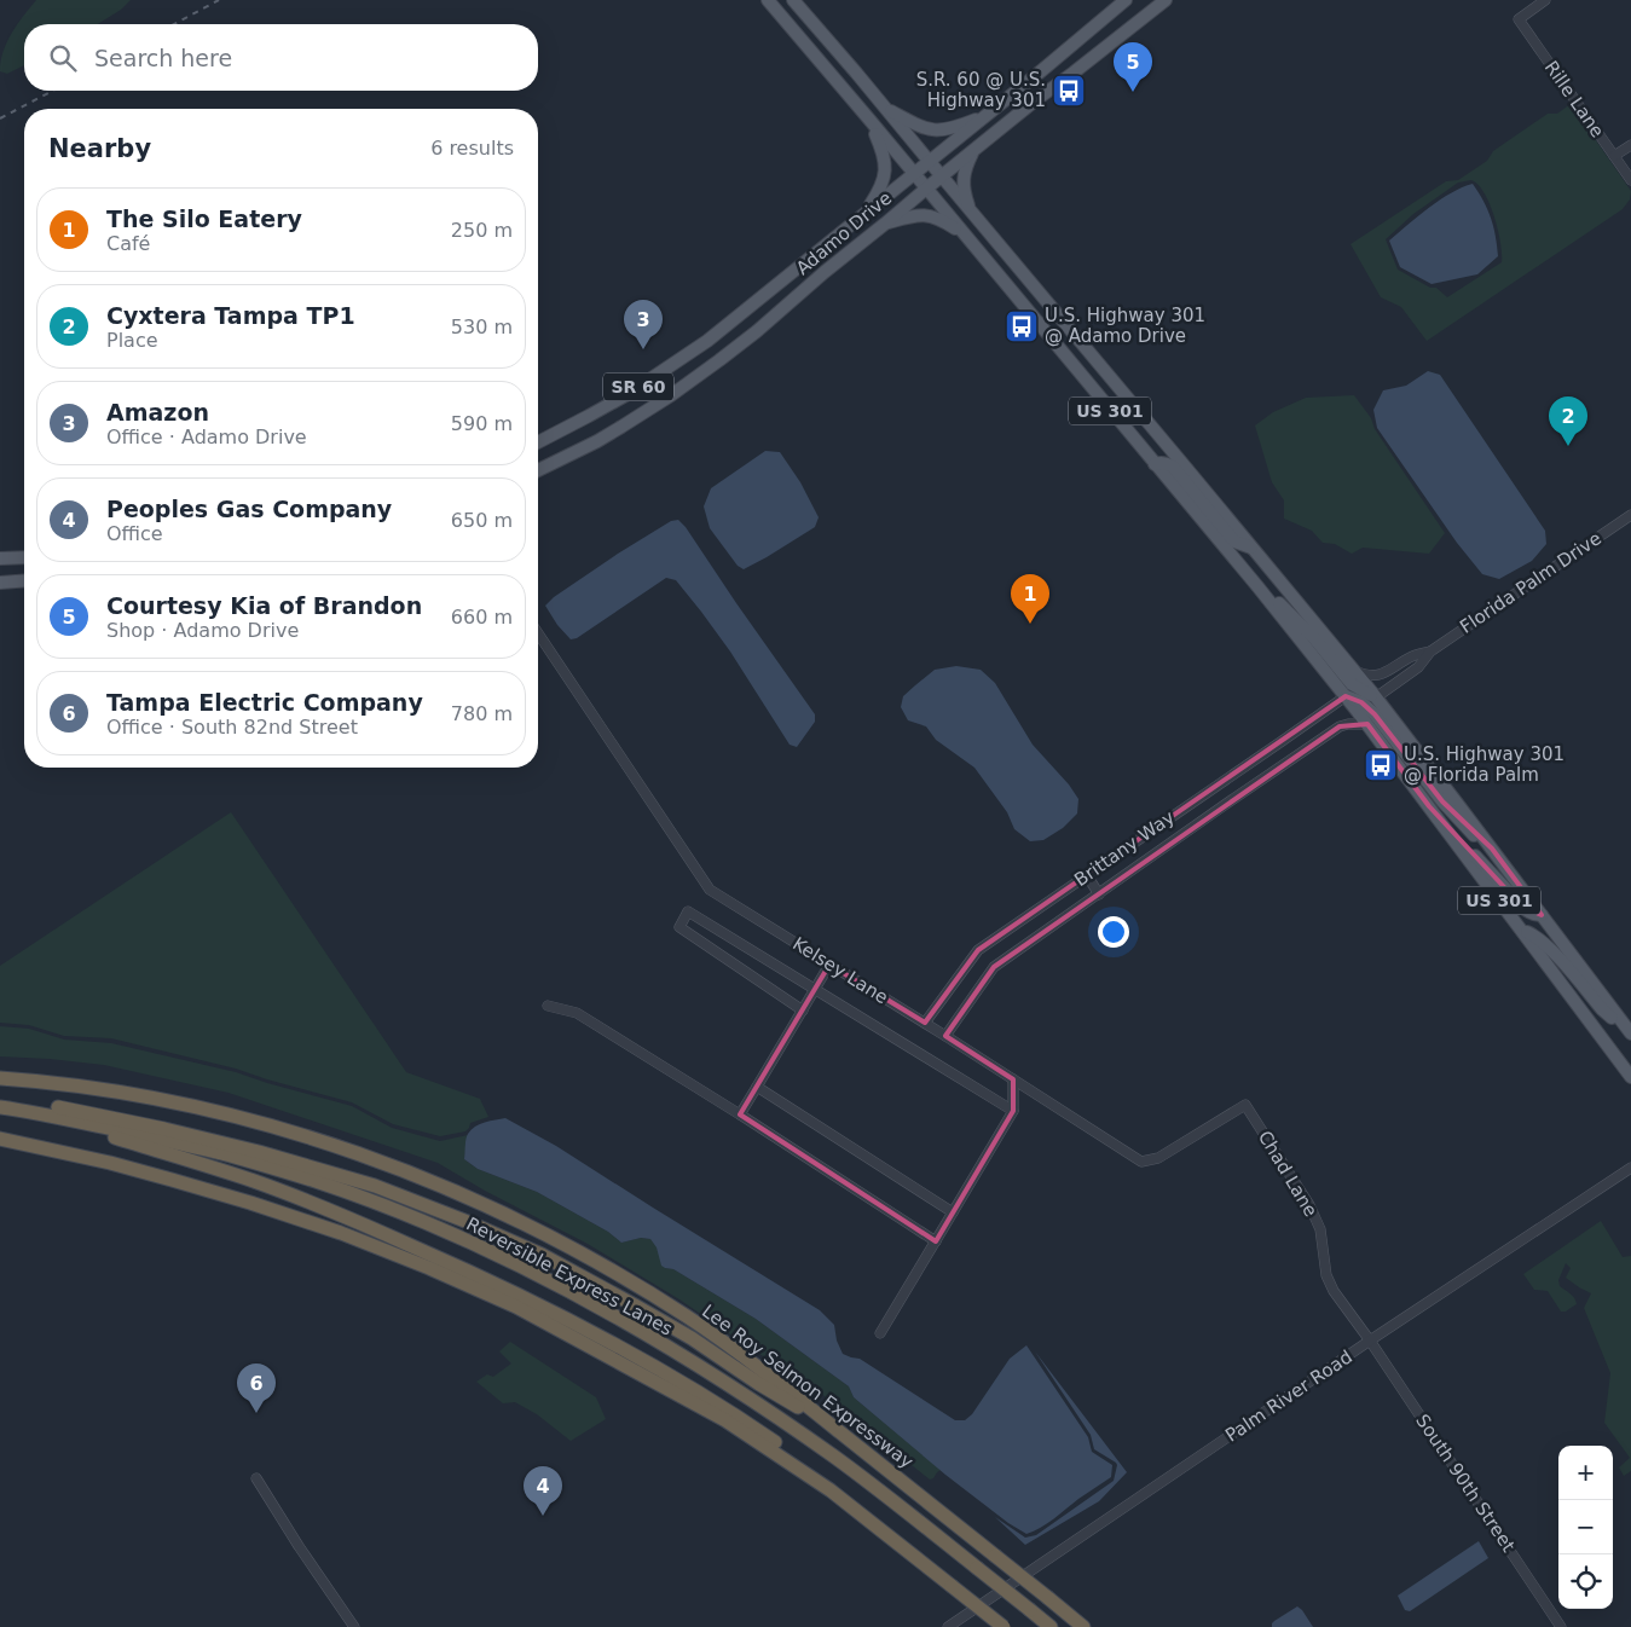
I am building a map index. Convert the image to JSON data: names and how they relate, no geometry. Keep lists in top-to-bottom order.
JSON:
{
  "streets": {
    "highway": ["Reversible Express Lanes", "Lee Roy Selmon Expressway"],
    "main road": ["Adamo Drive", "SR 60", "US 301"],
    "street": [
      "Rille Lane",
      "Florida Palm Drive",
      "Brittany Way",
      "Kelsey Lane",
      "Chad Lane",
      "Palm River Road",
      "South 90th Street"
    ]
  },
  "crossings": [
    ["Adamo Drive", "US 301"],
    ["US 301", "Florida Palm Drive"],
    ["US 301", "Brittany Way"],
    ["Brittany Way", "Kelsey Lane"],
    ["Kelsey Lane", "Chad Lane"],
    ["Chad Lane", "Palm River Road"],
    ["Chad Lane", "South 90th Street"],
    ["Palm River Road", "South 90th Street"]
  ],
  "places": {
    "bus stop": ["S.R. 60 @ U.S. Highway 301", "U.S. Highway 301 @ Adamo Drive", "U.S. Highway 301 @ Florida Palm"]
  },
  "page": {
    "search": "Search here",
    "pins": [
      "5",
      "3",
      "2",
      "1",
      "6",
      "4"
    ],
    "heading": ["Nearby", "6 results"],
    "list": [
      {
        "mark": "1",
        "name": "The Silo Eatery",
        "note": "Café",
        "value": "250 m"
      },
      {
        "mark": "2",
        "name": "Cyxtera Tampa TP1",
        "note": "Place",
        "value": "530 m"
      },
      {
        "mark": "3",
        "name": "Amazon",
        "note": "Office · Adamo Drive",
        "value": "590 m"
      },
      {
        "mark": "4",
        "name": "Peoples Gas Company",
        "note": "Office",
        "value": "650 m"
      },
      {
        "mark": "5",
        "name": "Courtesy Kia of Brandon",
        "note": "Shop · Adamo Drive",
        "value": "660 m"
      },
      {
        "mark": "6",
        "name": "Tampa Electric Company",
        "note": "Office · South 82nd Street",
        "value": "780 m"
      }
    ],
    "map_buttons": ["+", "−"]
  }
}
